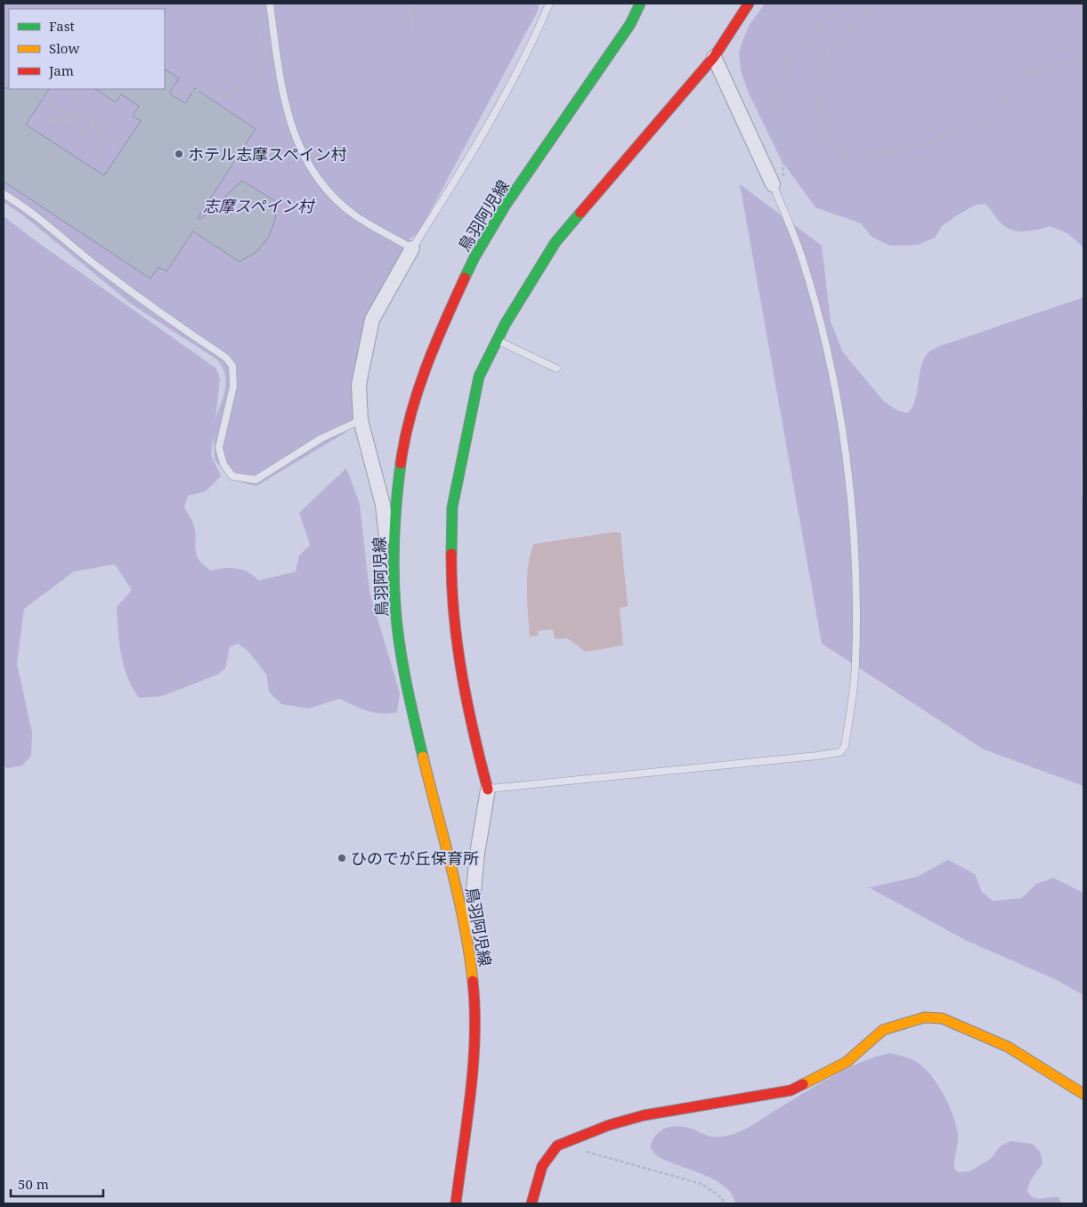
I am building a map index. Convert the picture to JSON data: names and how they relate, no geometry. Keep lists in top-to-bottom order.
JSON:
{
  "streets": {
    "street": ["鳥羽阿児線"]
  },
  "parks": ["志摩スペイン村"],
  "places": ["ホテル志摩スペイン村", "ひのでが丘保育所"],
  "legend": ["Fast", "Slow", "Jam"],
  "scale_bar": "50 m"
}
